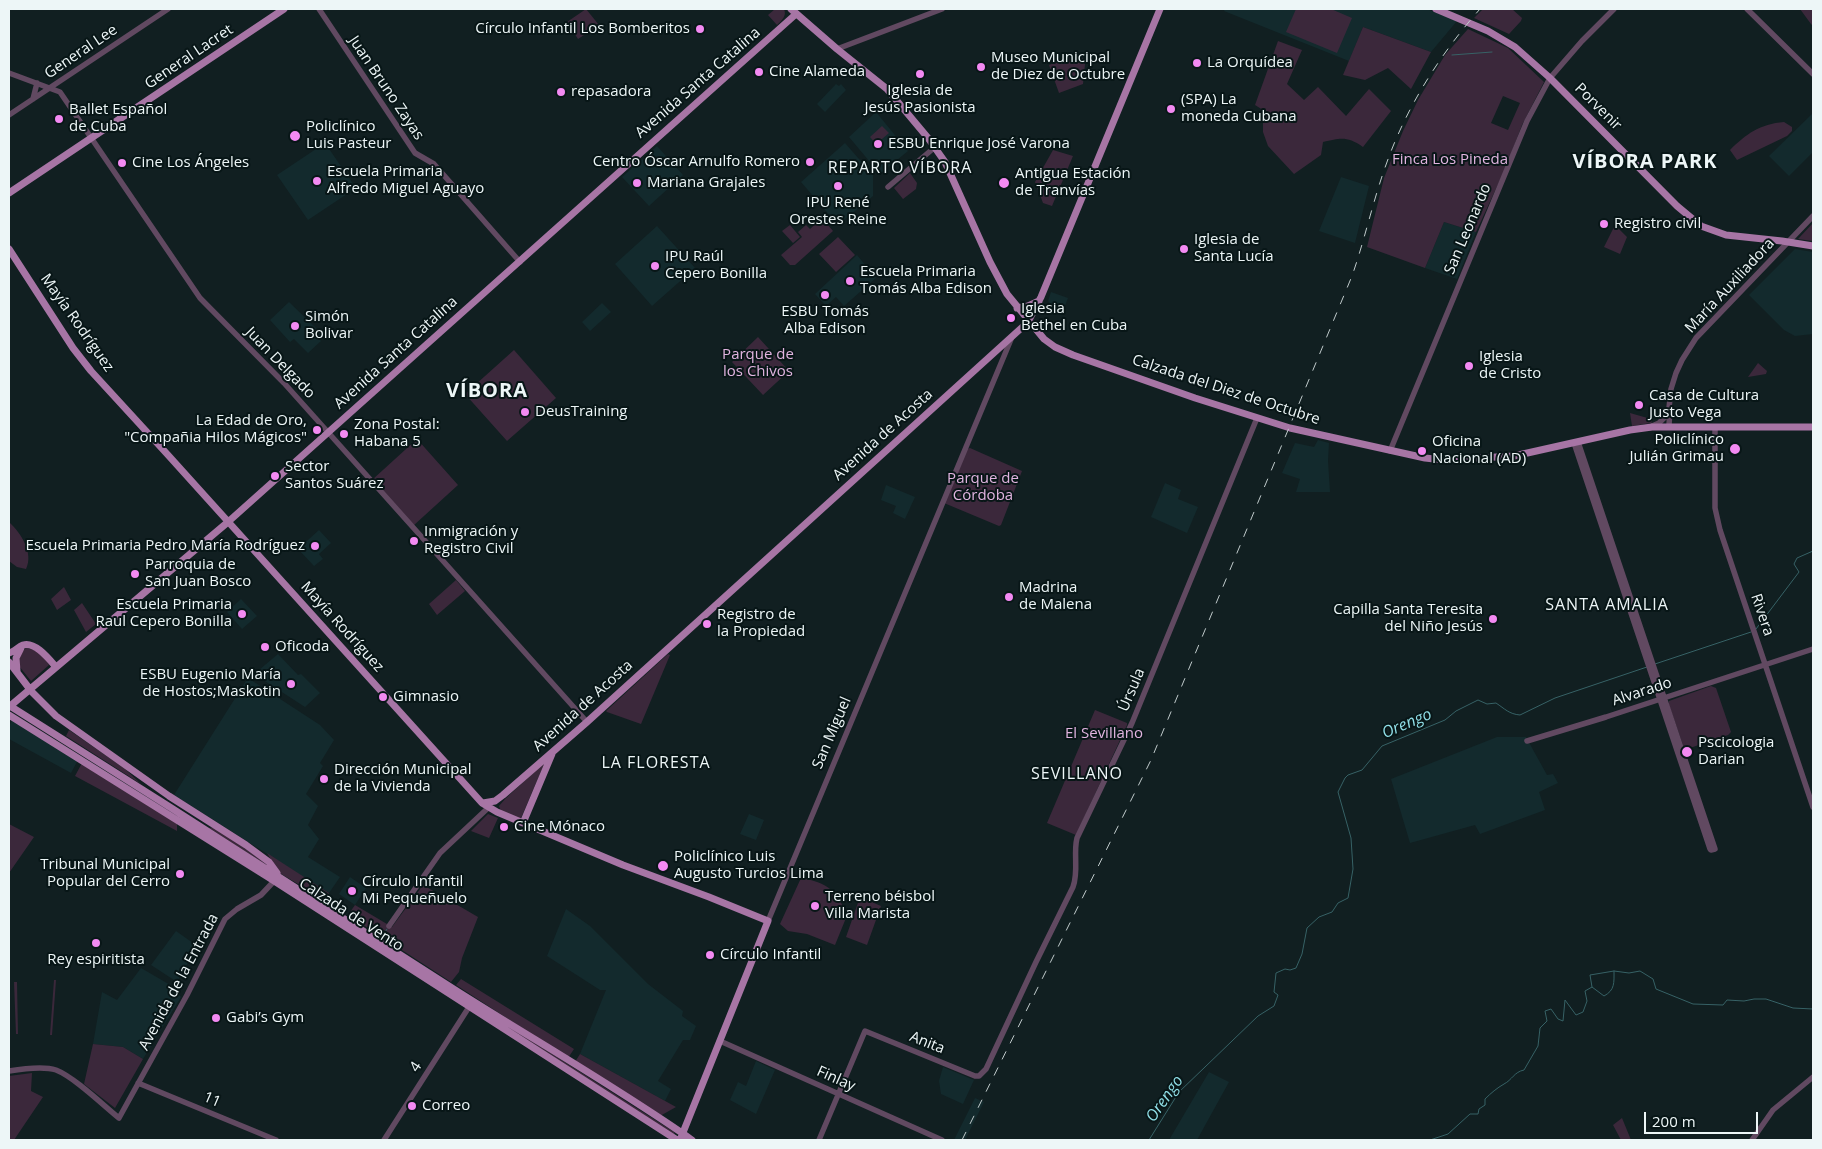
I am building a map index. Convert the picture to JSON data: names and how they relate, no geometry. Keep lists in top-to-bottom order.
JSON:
{
  "streets": {
    "main road": [
      "General Lacret",
      "Avenida Santa Catalina",
      "Porvenir",
      "Mayía Rodríguez",
      "Calzada del Diez de Octubre",
      "Avenida de Acosta",
      "San Miguel",
      "Calzada de Vento"
    ],
    "street": [
      "General Lee",
      "Juan Bruno Zayas",
      "San Leonardo",
      "María Auxiliadora",
      "Juan Delgado",
      "Rivera",
      "Úrsula",
      "Alvarado",
      "Avenida de la Entrada",
      "Anita",
      "4",
      "Finlay",
      "11"
    ]
  },
  "crossings": [
    ["General Lee", "Juan Delgado"],
    ["General Lacret", "Juan Delgado"],
    ["Avenida Santa Catalina", "Juan Bruno Zayas"],
    ["Avenida Santa Catalina", "Mayía Rodríguez"],
    ["Avenida Santa Catalina", "Juan Delgado"],
    ["Avenida Santa Catalina", "Calzada de Vento"],
    ["Porvenir", "San Leonardo"],
    ["Porvenir", "María Auxiliadora"],
    ["San Leonardo", "Calzada del Diez de Octubre"],
    ["María Auxiliadora", "Calzada del Diez de Octubre"],
    ["Mayía Rodríguez", "Avenida de Acosta"],
    ["Mayía Rodríguez", "San Miguel"],
    ["Juan Delgado", "Avenida de Acosta"],
    ["Calzada del Diez de Octubre", "Avenida de Acosta"],
    ["Calzada del Diez de Octubre", "Rivera"],
    ["Calzada del Diez de Octubre", "Úrsula"],
    ["Avenida de Acosta", "San Miguel"],
    ["Rivera", "Alvarado"],
    ["Úrsula", "Anita"],
    ["San Miguel", "Calzada de Vento"],
    ["San Miguel", "Finlay"],
    ["Calzada de Vento", "Avenida de la Entrada"],
    ["Calzada de Vento", "4"],
    ["Avenida de la Entrada", "11"],
    ["Anita", "Finlay"]
  ],
  "districts": [
    "VÍBORA PARK",
    "REPARTO VÍBORA",
    "VÍBORA",
    "SANTA AMALIA",
    "LA FLORESTA",
    "SEVILLANO"
  ],
  "water": ["Orengo"],
  "parks": [
    "Finca Los Pineda",
    "Parque de los Chivos",
    "Parque de Córdoba",
    "El Sevillano"
  ],
  "places": [
    "Círculo Infantil Los Bomberitos",
    "La Orquídea",
    "Museo Municipal de Diez de Octubre",
    "Cine Alameda",
    "Iglesia de Jesús Pasionista",
    "repasadora",
    "(SPA) La moneda Cubana",
    "Ballet Español de Cuba",
    "Policlínico Luis Pasteur",
    "ESBU Enrique José Varona",
    "Centro Óscar Arnulfo Romero",
    "Cine Los Ángeles",
    "Escuela Primaria Alfredo Miguel Aguayo",
    "Mariana Grajales",
    "Antigua Estación de Tranvías",
    "IPU René Orestes Reine",
    "Registro civil",
    "Iglesia de Santa Lucía",
    "IPU Raúl Cepero Bonilla",
    "Escuela Primaria Tomás Alba Edison",
    "ESBU Tomás Alba Edison",
    "Iglesia Bethel en Cuba",
    "Simón Bolivar",
    "Iglesia de Cristo",
    "Casa de Cultura Justo Vega",
    "DeusTraining",
    "La Edad de Oro, \"Compañia Hilos Mágicos\"",
    "Zona Postal: Habana 5",
    "Policlínico Julián Grimau",
    "Oficina Nacional (AD)",
    "Sector Santos Suárez",
    "Inmigración y Registro Civil",
    "Escuela Primaria Pedro María Rodríguez",
    "Parroquia de San Juan Bosco",
    "Madrina de Malena",
    "Escuela Primaria Raul Cepero Bonilla",
    "Capilla Santa Teresita del Niño Jesús",
    "Registro de la Propiedad",
    "Oficoda",
    "ESBU Eugenio María de Hostos;Maskotin",
    "Gimnasio",
    "Pscicologia Darian",
    "Dirección Municipal de la Vivienda",
    "Cine Mónaco",
    "Policlínico Luis Augusto Turcios Lima",
    "Tribunal Municipal Popular del Cerro",
    "Círculo Infantil Mi Pequeñuelo",
    "Terreno béisbol Villa Marista",
    "Rey espiritista",
    "Círculo Infantil",
    "Gabi’s Gym",
    "Correo"
  ],
  "scale_bar": "200 m"
}
